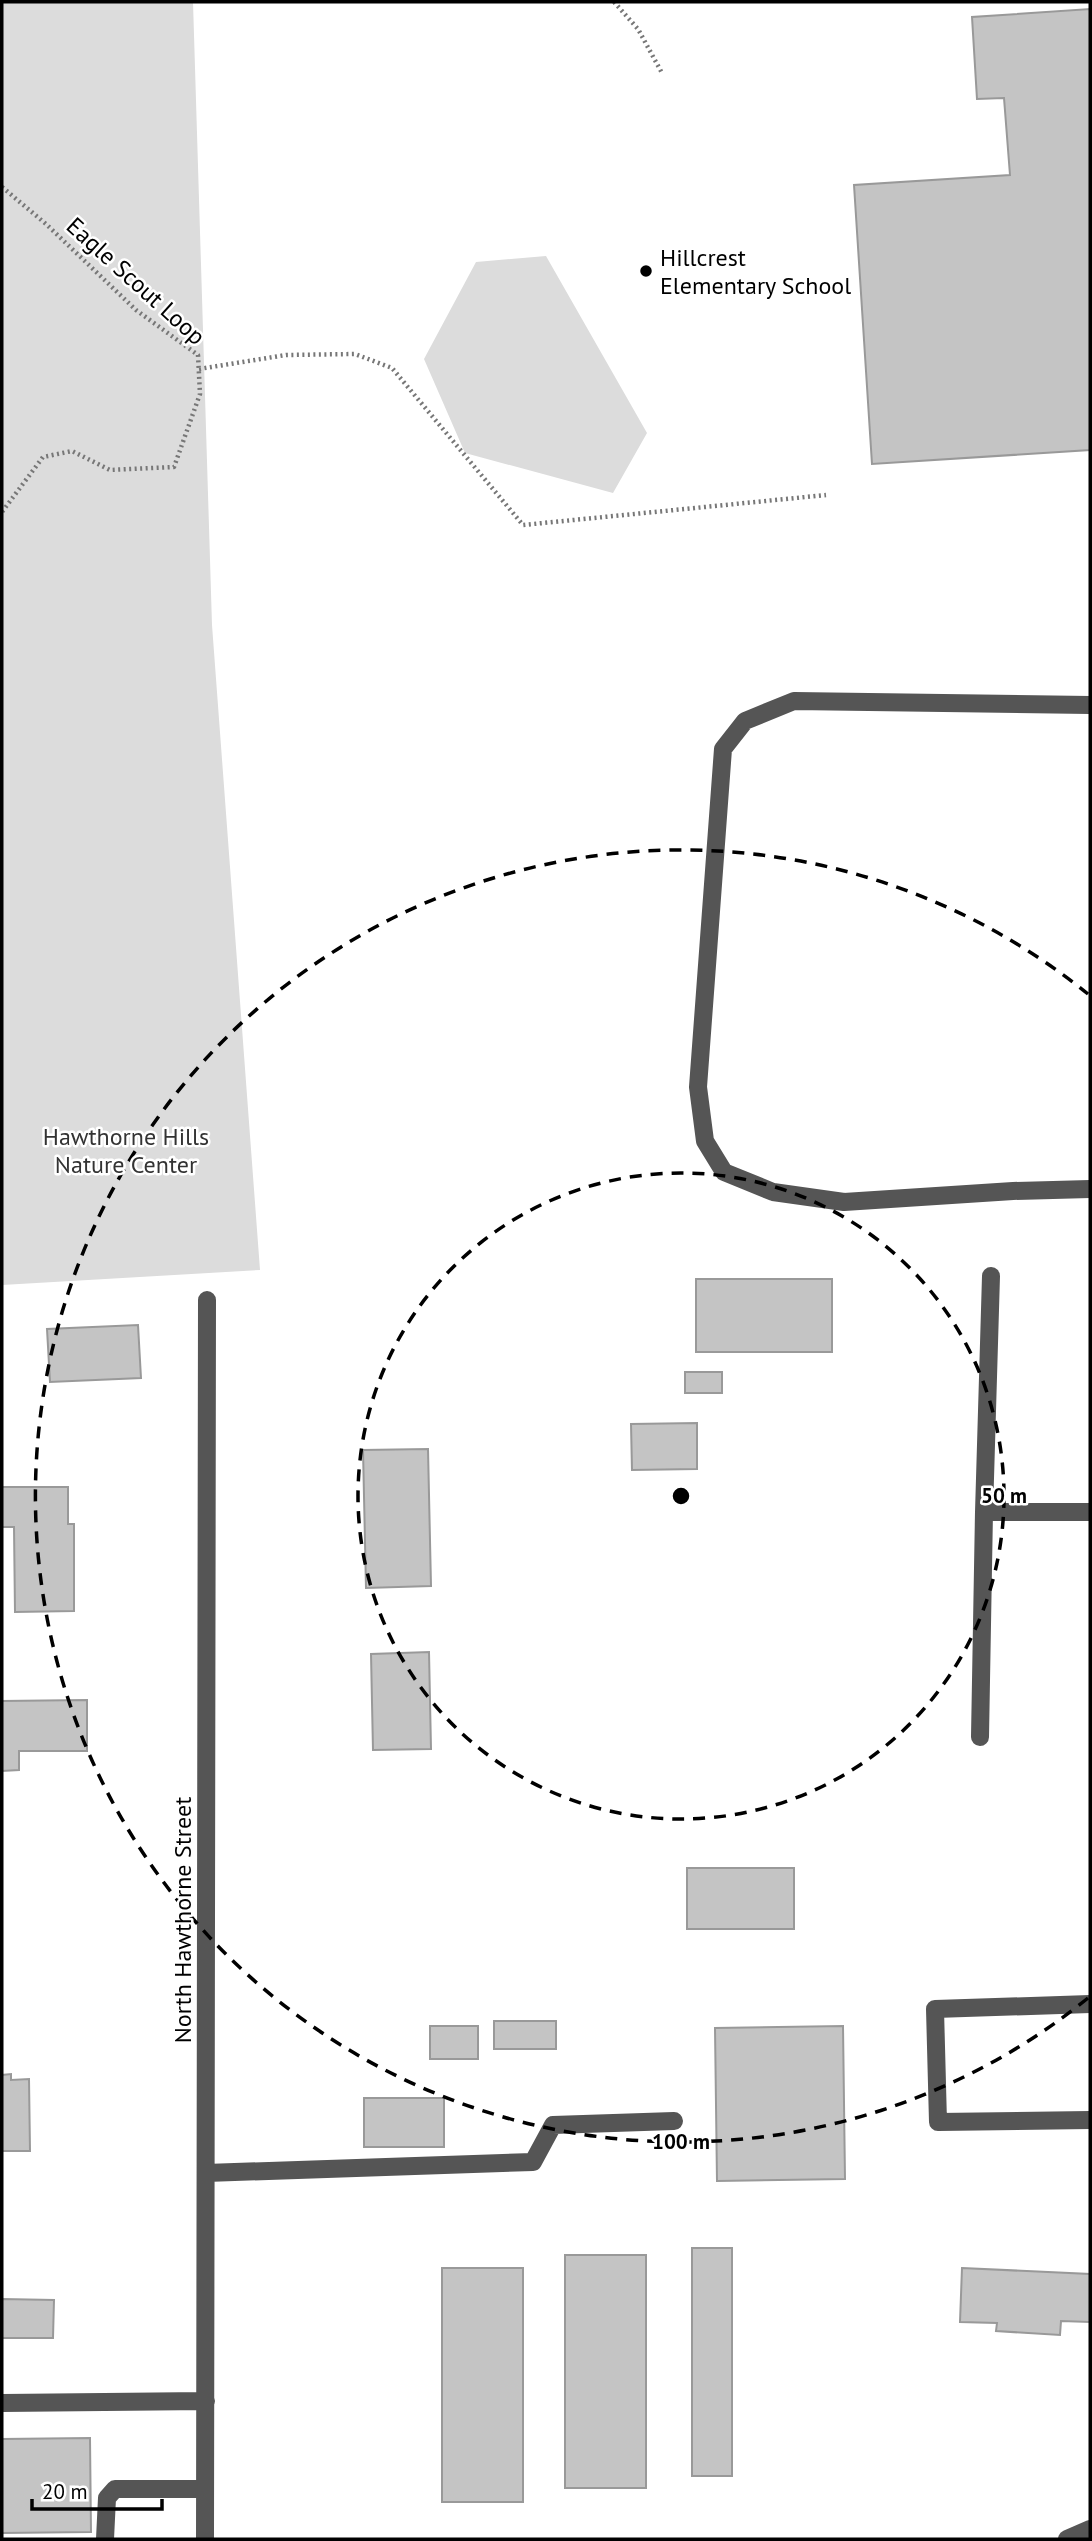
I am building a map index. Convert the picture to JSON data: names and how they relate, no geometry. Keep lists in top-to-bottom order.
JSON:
{
  "streets": {
    "street": ["North Hawthorne Street"],
    "path": ["Eagle Scout Loop"]
  },
  "parks": ["Hawthorne Hills Nature Center"],
  "places": ["Hillcrest Elementary School"],
  "scale_bar": "20 m",
  "rings": ["50 m", "100 m"]
}
